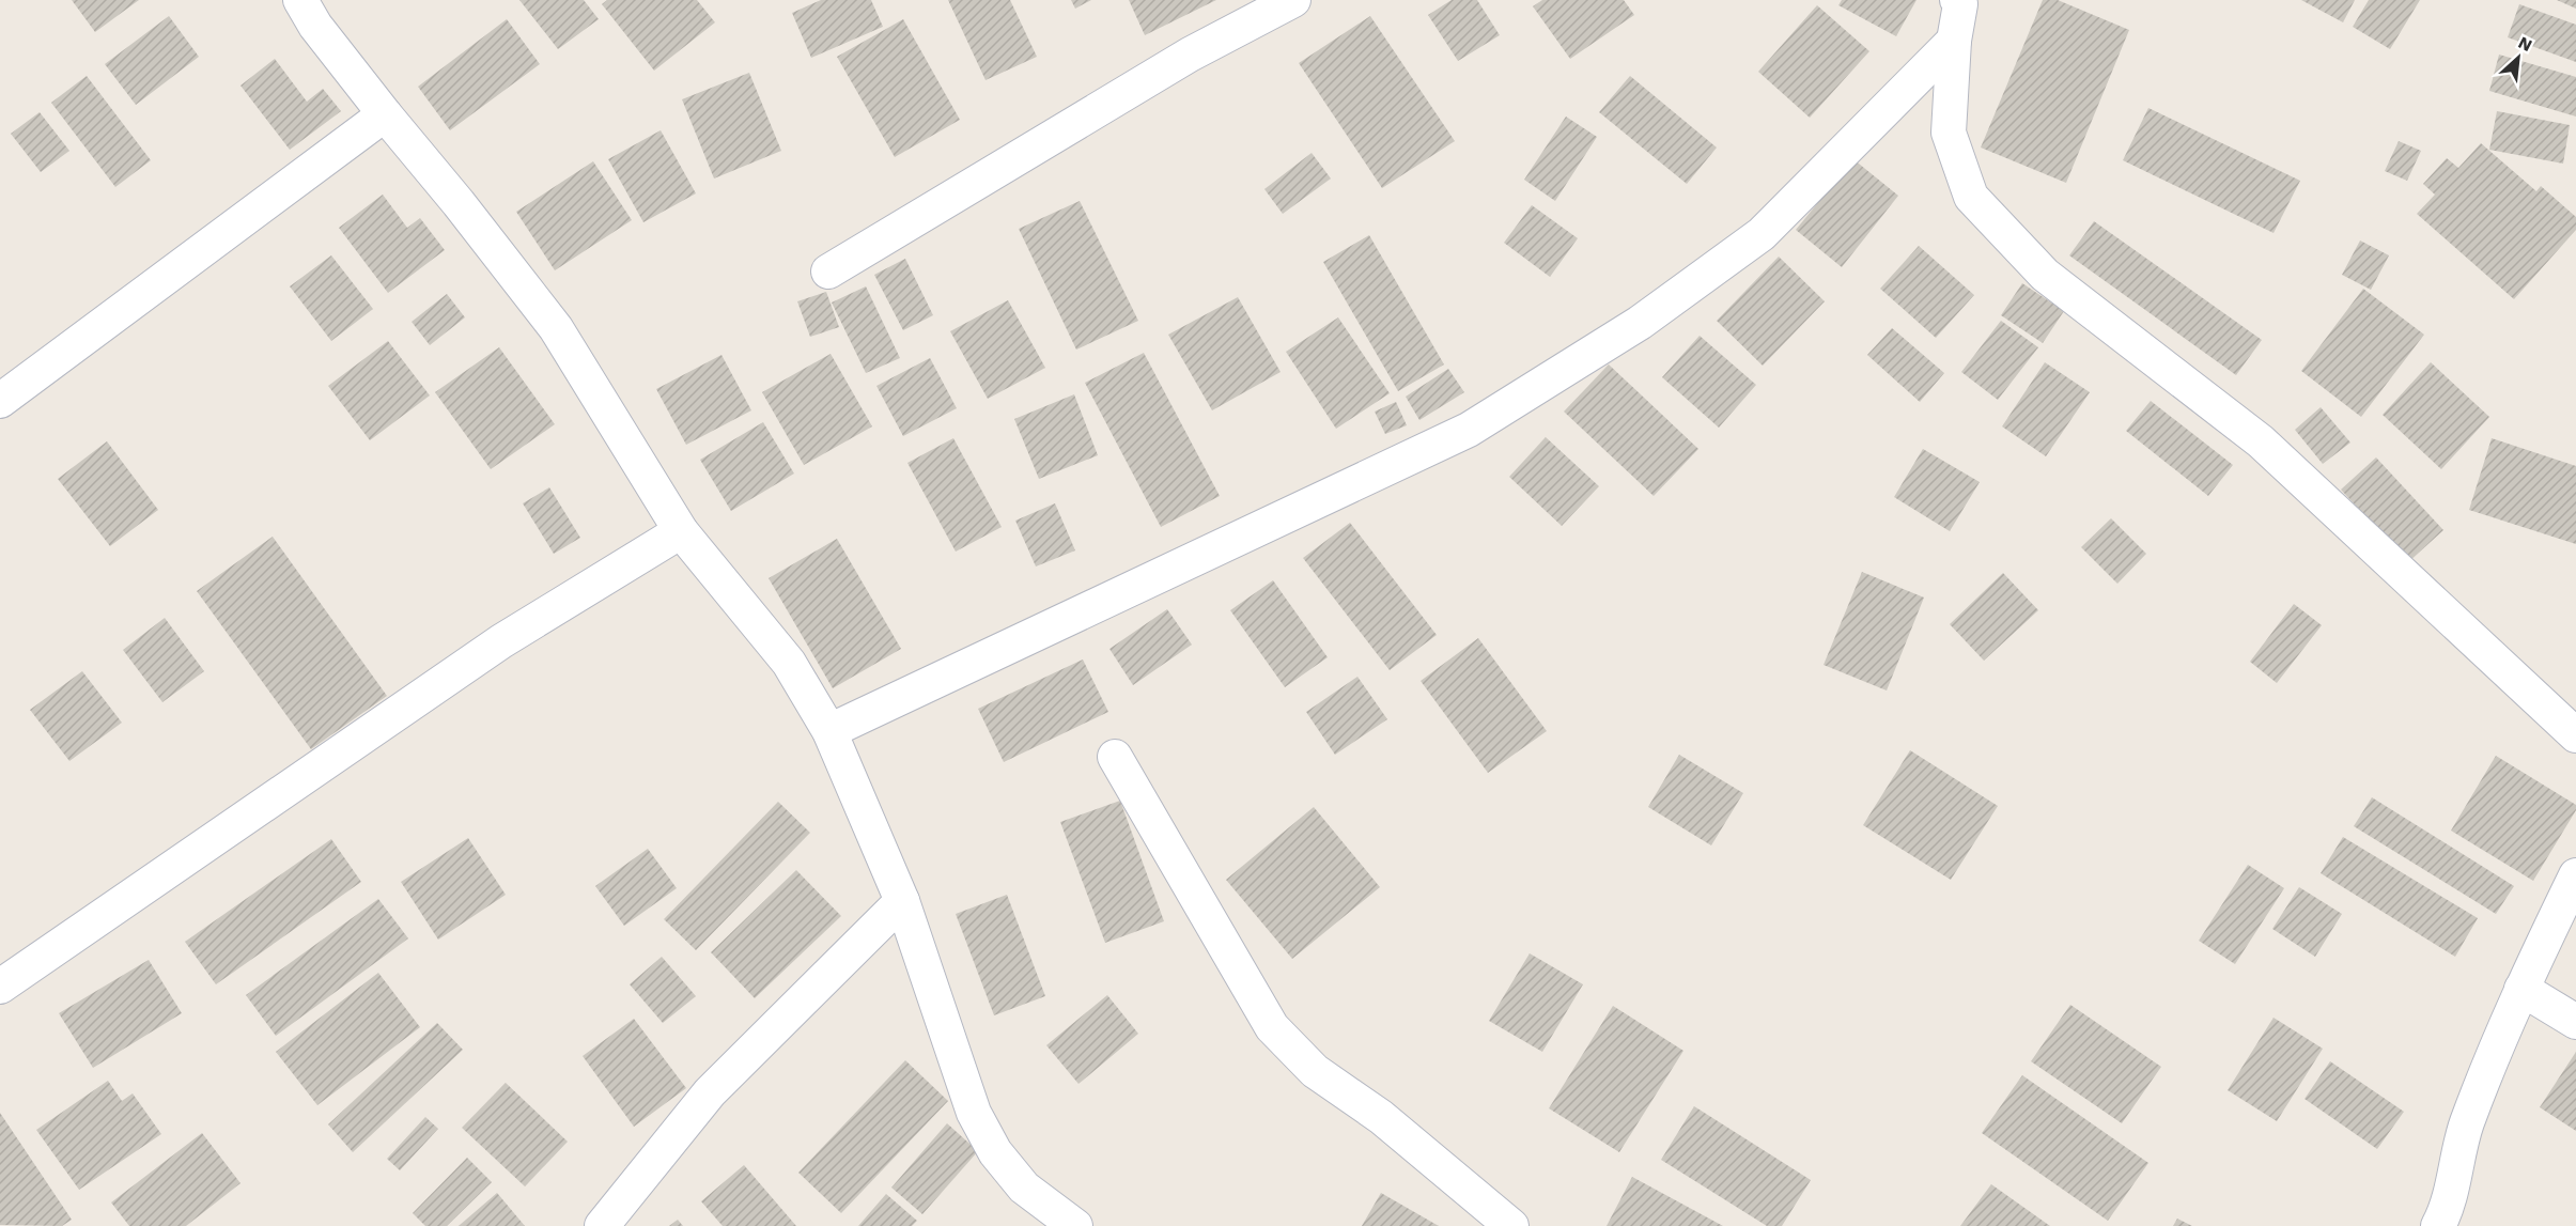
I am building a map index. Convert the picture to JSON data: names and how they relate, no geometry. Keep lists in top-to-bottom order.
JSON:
{
  "north": "top right"
}
